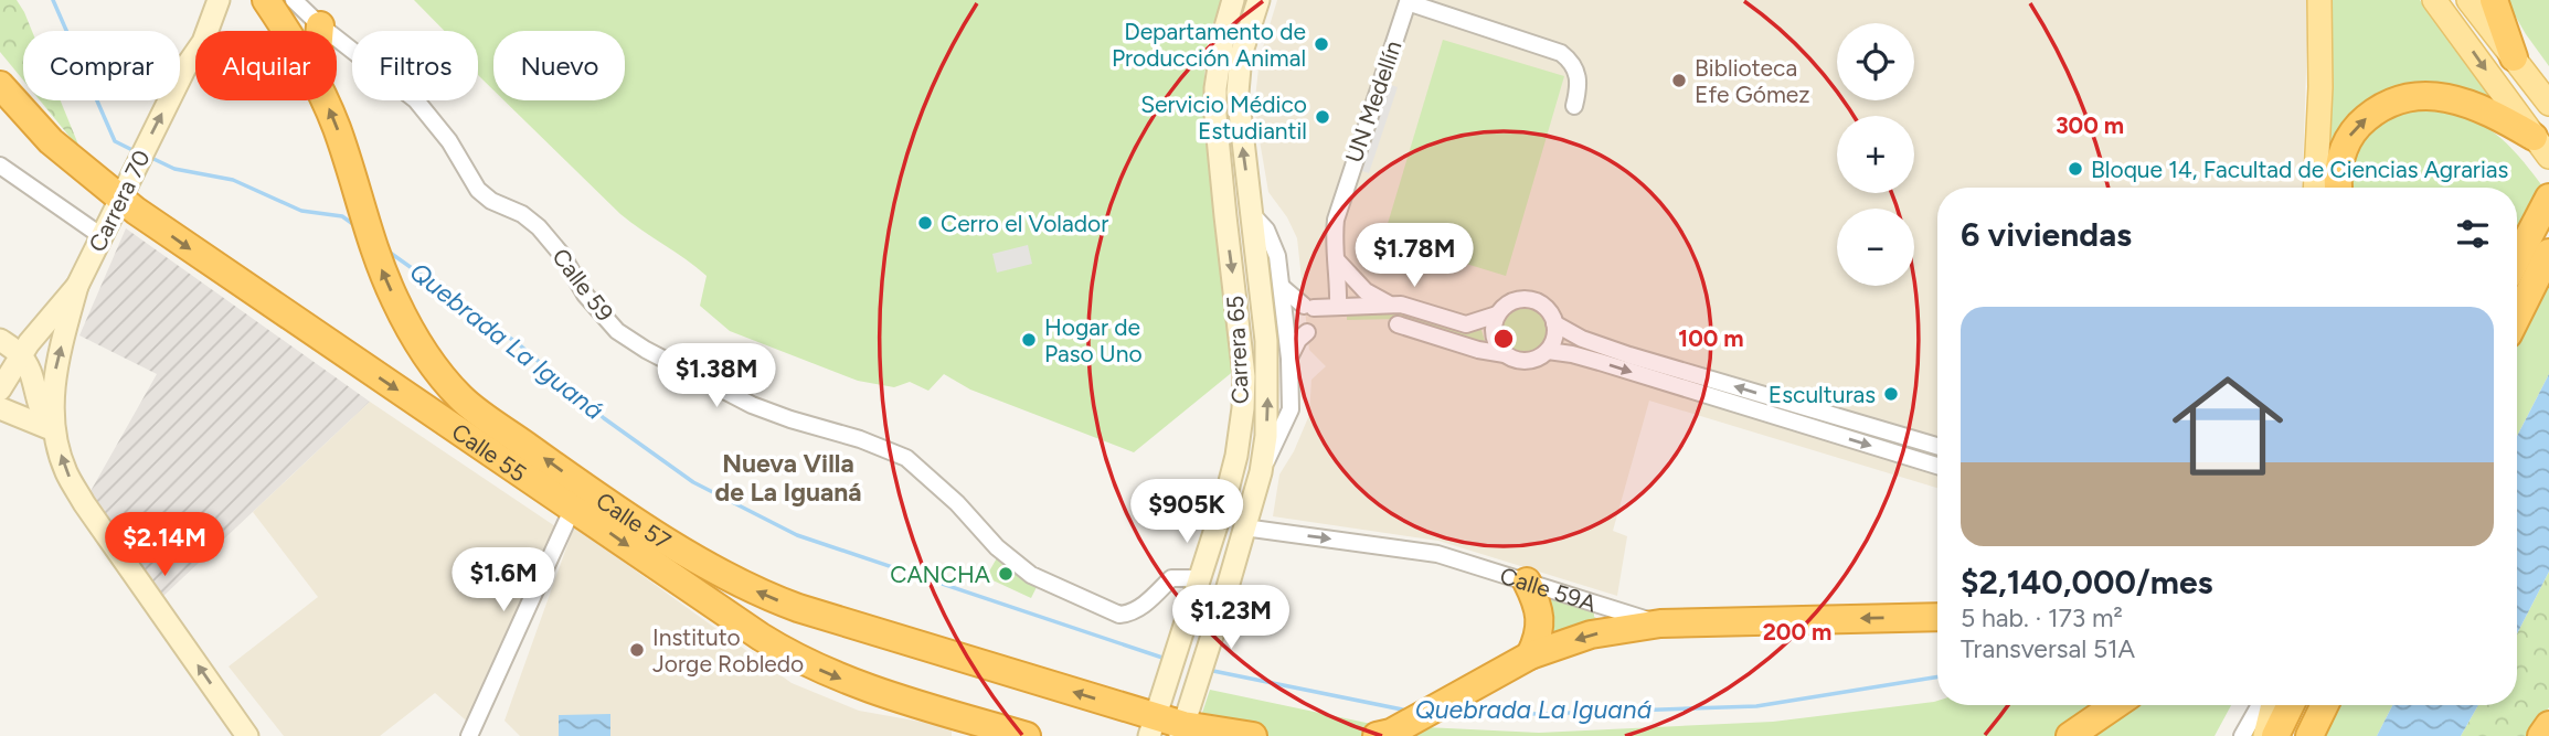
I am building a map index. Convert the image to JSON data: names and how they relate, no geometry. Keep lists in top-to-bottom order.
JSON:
{
  "streets": {
    "highway": ["Calle 55", "Calle 57", "Calle 59A"],
    "main road": ["Carrera 70", "Carrera 65"],
    "street": ["UN Medellín", "Calle 59"]
  },
  "crossings": [
    ["Carrera 70", "Calle 55"],
    ["Calle 59", "Carrera 65"],
    ["Carrera 65", "Calle 57"],
    ["Carrera 65", "Calle 59A"]
  ],
  "one_way": ["Carrera 70", "Calle 55", "Calle 57"],
  "districts": ["Nueva Villa de La Iguaná"],
  "water": ["Quebrada La Iguaná"],
  "places": [
    "Departamento de Producción Animal",
    "Biblioteca Efe Gómez",
    "Servicio Médico Estudiantil",
    "Bloque 14, Facultad de Ciencias Agrarias",
    "Cerro el Volador",
    "Hogar de Paso Uno",
    "Esculturas",
    "CANCHA",
    "Instituto Jorge Robledo"
  ],
  "page": {
    "map_buttons": ["+", "−"],
    "chip": [
      "Comprar",
      "Alquilar",
      "Filtros",
      "Nuevo"
    ],
    "heading": "6 viviendas",
    "price": [
      "$1.78M",
      "$1.38M",
      "$905K",
      "$2.14M",
      "$1.6M",
      "$1.23M"
    ],
    "list": [
      {
        "name": "$2,140,000/mes",
        "note": "5 hab. · 173 m² · Transversal 51A"
      }
    ]
  },
  "rings": ["300 m", "100 m", "200 m"]
}
